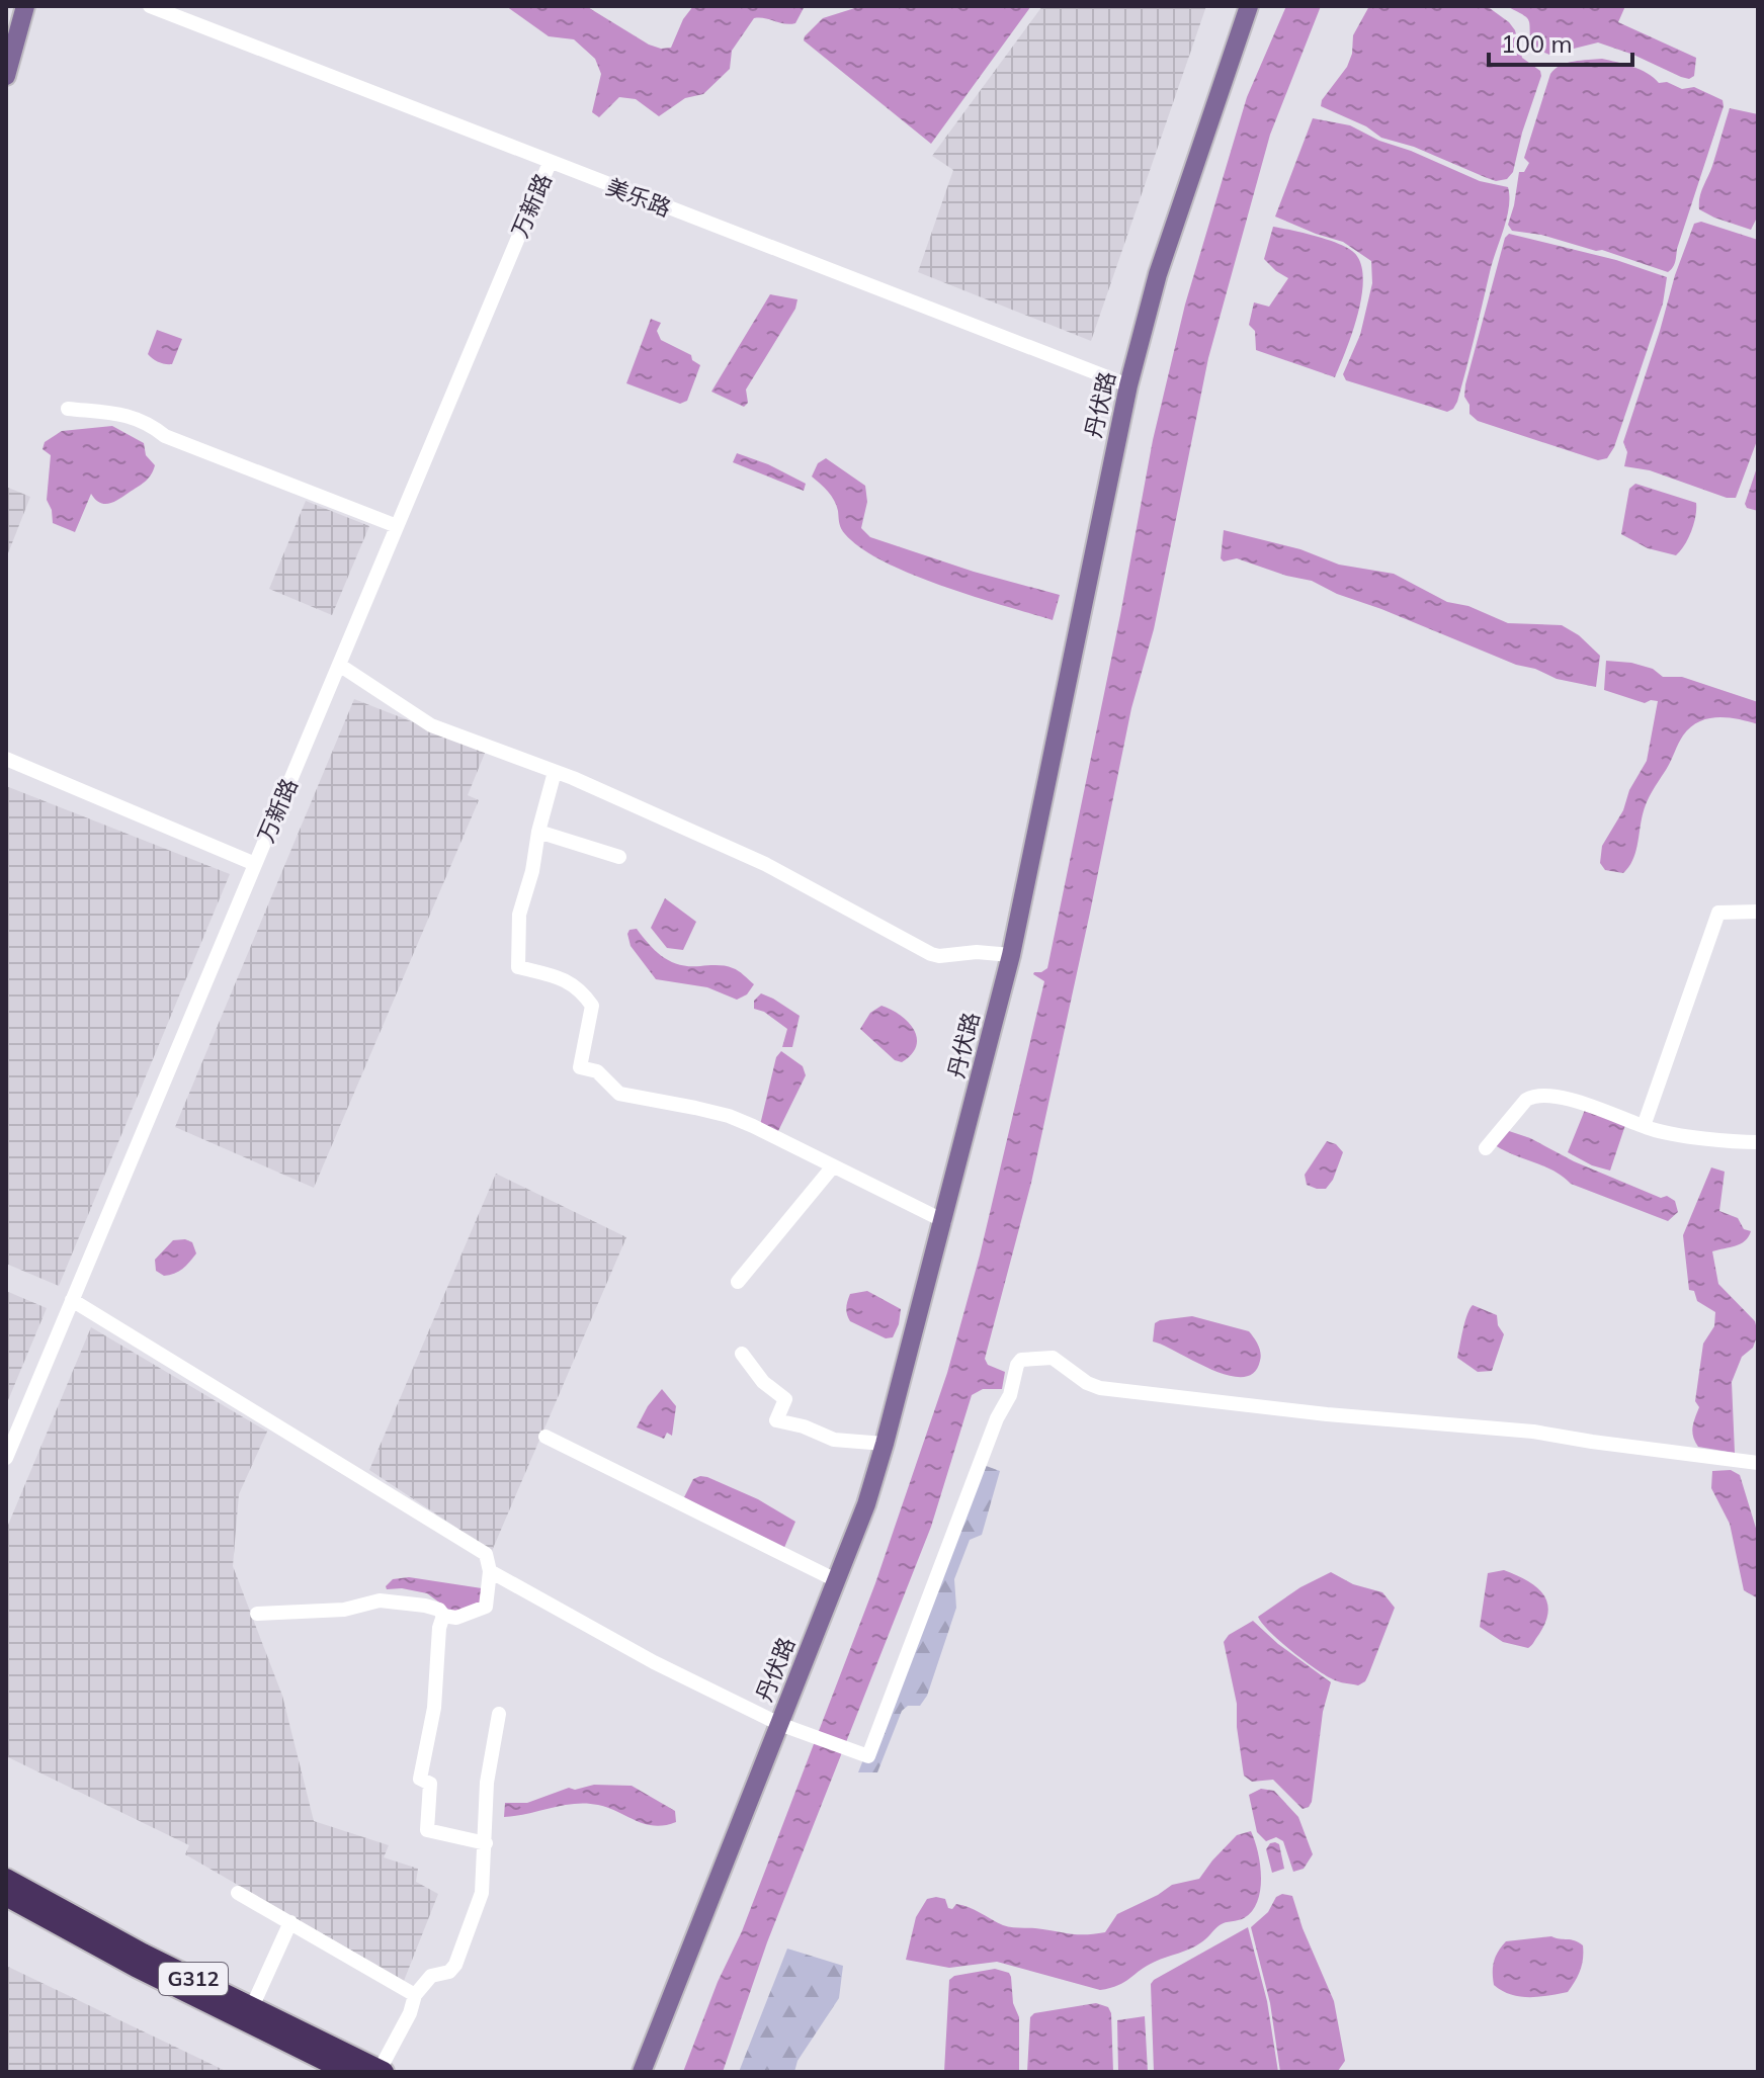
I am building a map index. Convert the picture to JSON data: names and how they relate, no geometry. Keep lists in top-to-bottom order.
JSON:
{
  "streets": {
    "highway": ["G312"],
    "main road": ["丹伏路"],
    "street": ["美乐路", "万新路"]
  },
  "crossings": [
    ["美乐路", "万新路"],
    ["美乐路", "丹伏路"]
  ],
  "scale_bar": "100 m"
}
